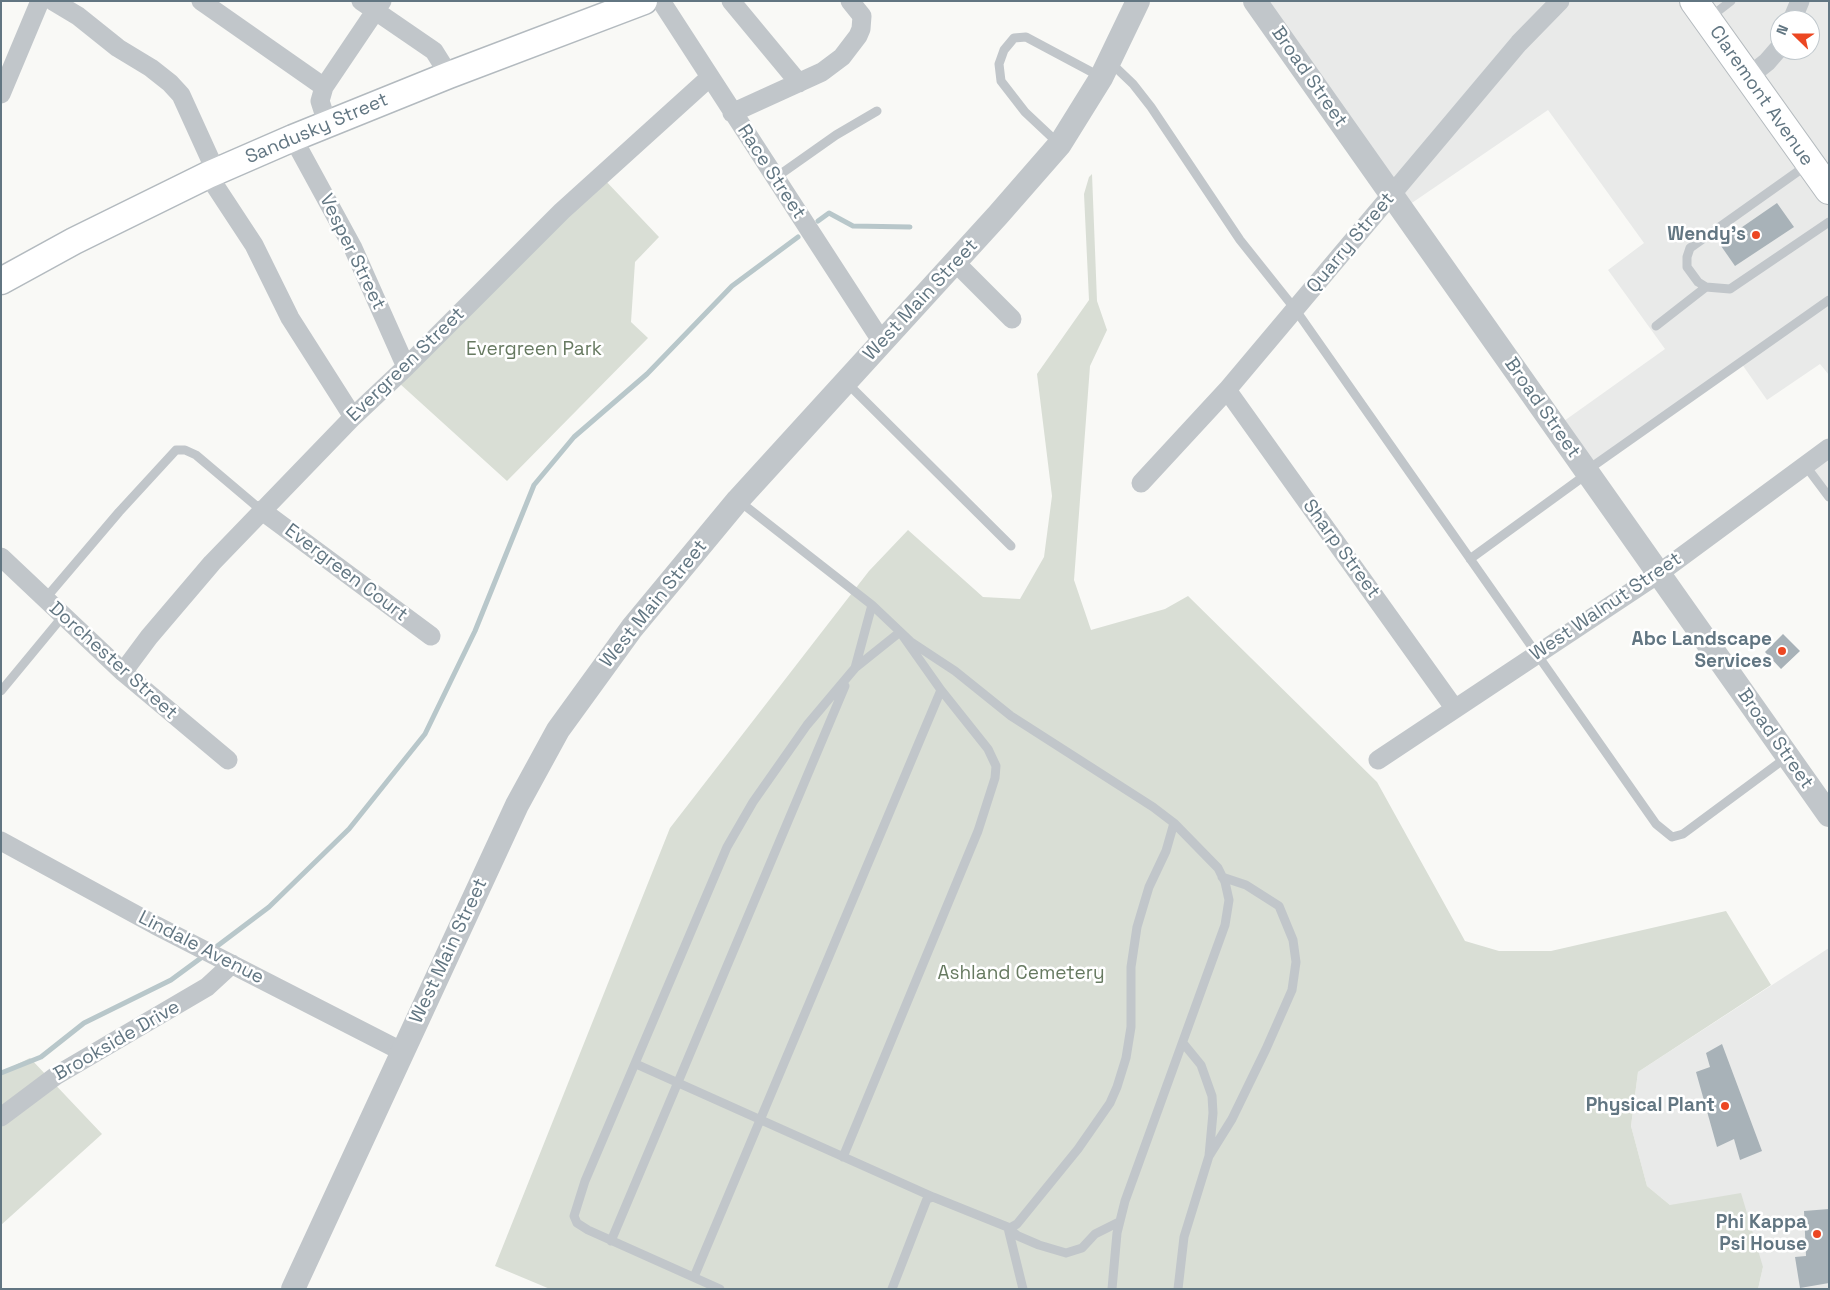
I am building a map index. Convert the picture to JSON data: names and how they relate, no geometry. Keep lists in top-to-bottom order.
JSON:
{
  "streets": {
    "main road": ["Claremont Avenue", "Sandusky Street"],
    "street": [
      "Broad Street",
      "Race Street",
      "Quarry Street",
      "Vesper Street",
      "West Main Street",
      "Evergreen Street",
      "Sharp Street",
      "Evergreen Court",
      "West Walnut Street",
      "Dorchester Street",
      "Lindale Avenue",
      "Brookside Drive"
    ]
  },
  "crossings": [
    ["Broad Street", "Quarry Street"],
    ["Broad Street", "West Walnut Street"],
    ["Sandusky Street", "Vesper Street"],
    ["Race Street", "West Main Street"],
    ["Race Street", "Evergreen Street"],
    ["Quarry Street", "Sharp Street"],
    ["Vesper Street", "Evergreen Street"],
    ["West Main Street", "Lindale Avenue"],
    ["Evergreen Street", "Evergreen Court"],
    ["Evergreen Street", "Dorchester Street"],
    ["Sharp Street", "West Walnut Street"],
    ["Lindale Avenue", "Brookside Drive"]
  ],
  "parks": ["Evergreen Park", "Ashland Cemetery"],
  "places": [
    "Wendy's",
    "Abc Landscape Services",
    "Physical Plant",
    "Phi Kappa Psi House"
  ],
  "north": "left"
}
